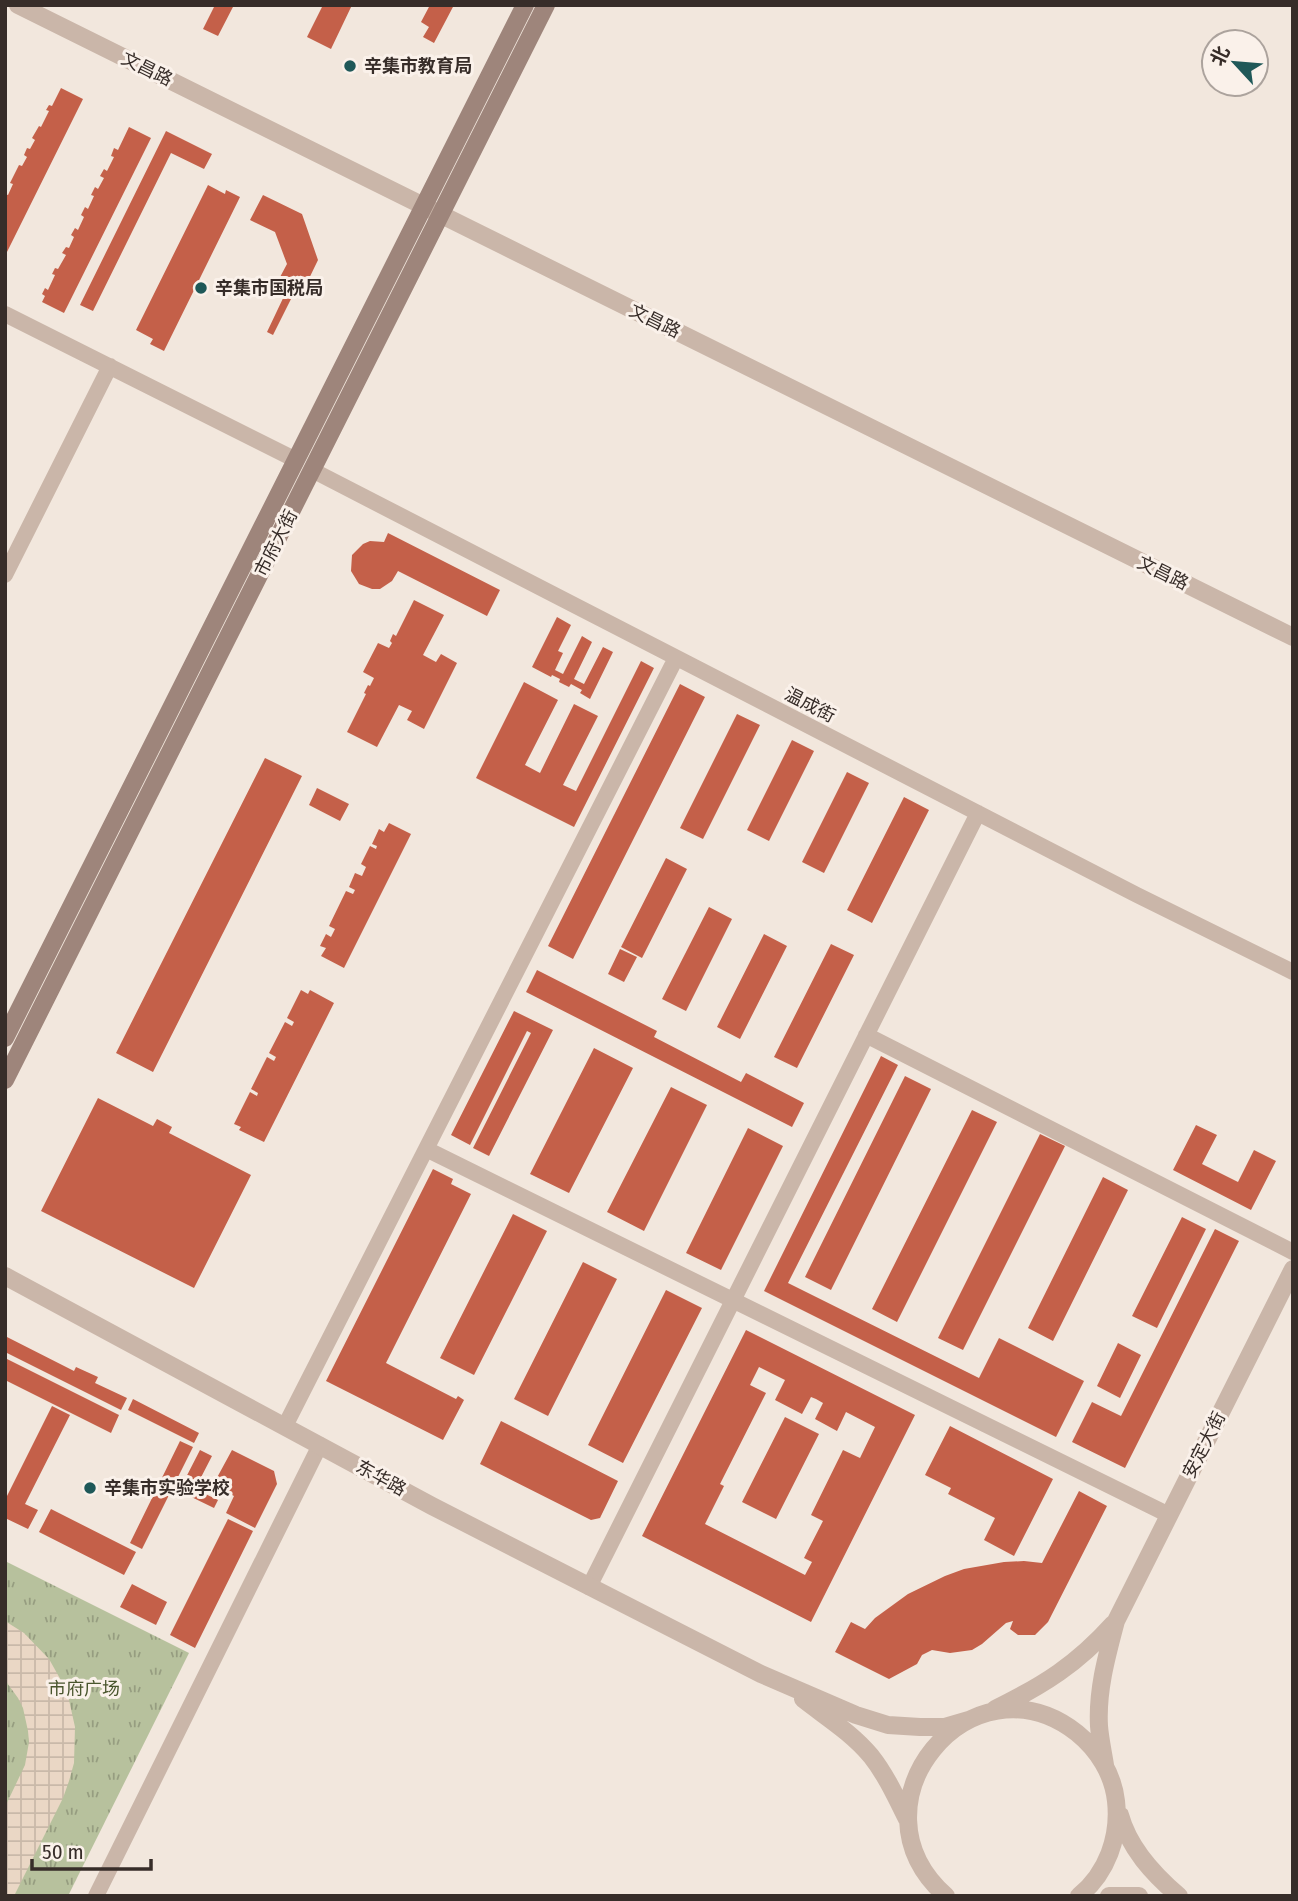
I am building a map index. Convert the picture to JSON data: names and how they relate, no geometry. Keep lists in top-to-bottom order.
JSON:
{
  "streets": {
    "main road": ["市府大街"],
    "street": [
      "文昌路",
      "温成街",
      "安定大街",
      "东华路"
    ]
  },
  "crossings": [
    ["文昌路", "市府大街"],
    ["市府大街", "温成街"]
  ],
  "parks": ["市府广场"],
  "places": ["辛集市教育局", "辛集市国税局", "辛集市实验学校"],
  "scale_bar": "50 m",
  "north": "top left"
}
